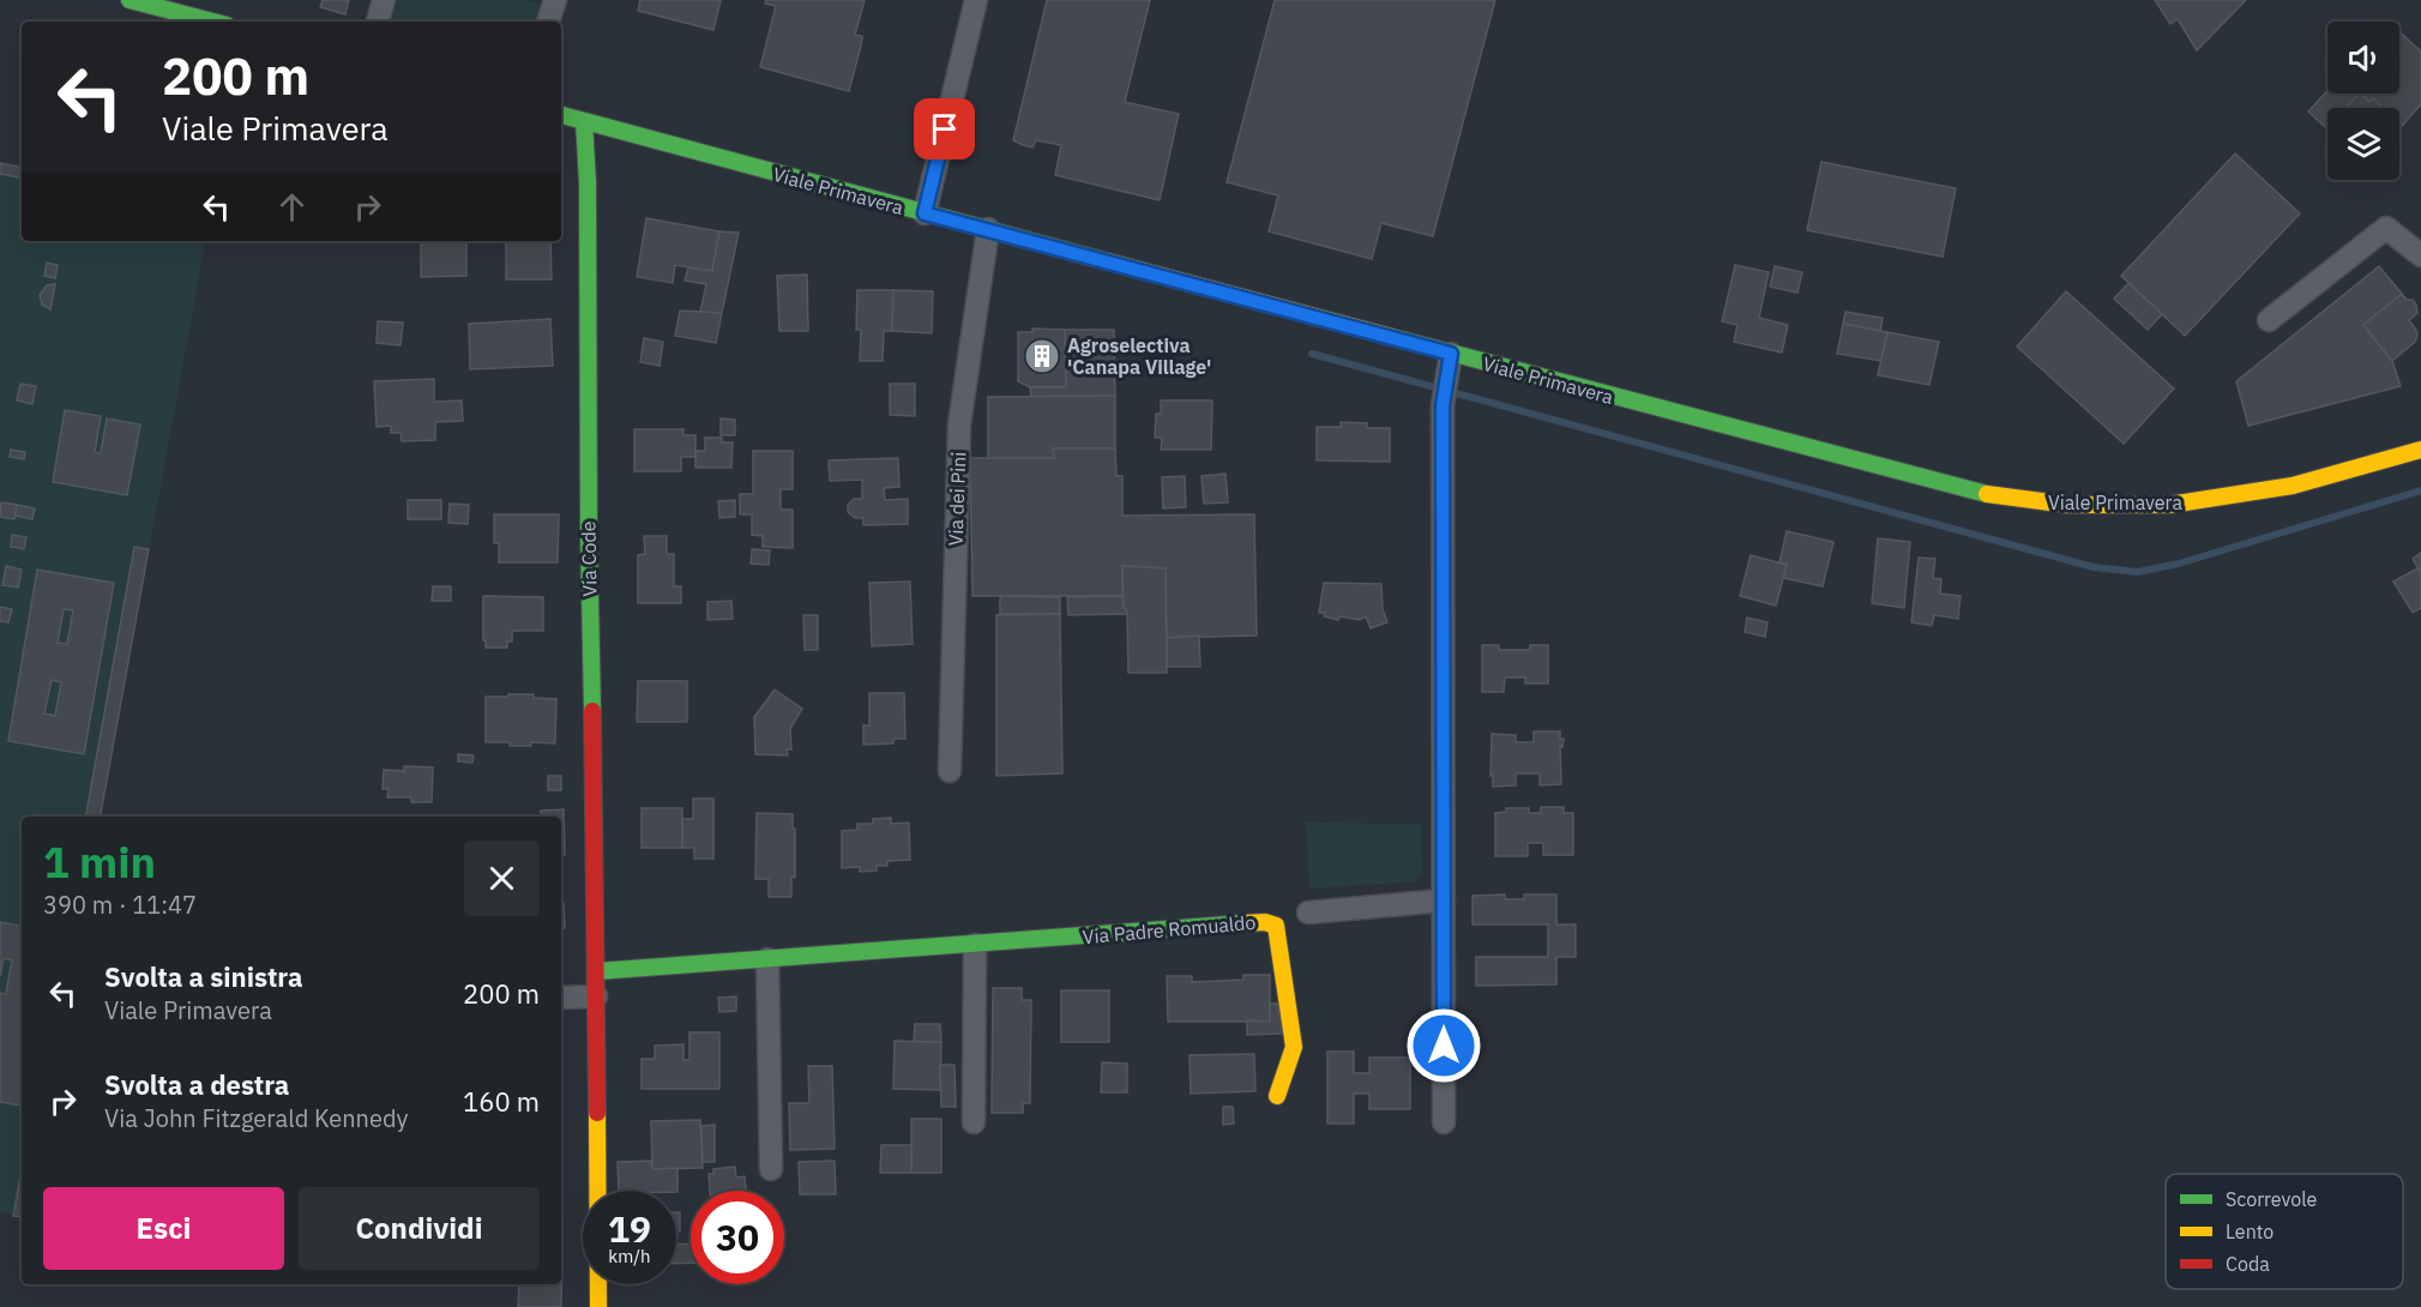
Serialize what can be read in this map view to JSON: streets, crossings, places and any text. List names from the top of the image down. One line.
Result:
{"streets":{"street":["Viale Primavera","Via dei Pini","Via Code","Via Padre Romualdo"]},"crossings":[["Viale Primavera","Via dei Pini"],["Viale Primavera","Via Code"],["Via Code","Via Padre Romualdo"]],"places":{"building":["Agroselectiva 'Canapa Village'"]},"legend":["Scorrevole","Lento","Coda"],"page":{"turn":["200 m","Viale Primavera"],"heading":["1 min","390 m · 11:47"],"list":[{"name":"Svolta a sinistra","note":"Viale Primavera","value":"200 m"},{"name":"Svolta a destra","note":"Via John Fitzgerald Kennedy","value":"160 m"}],"buttons":["Esci","Condividi"],"speed":"19 km/h","limit":"30"}}
